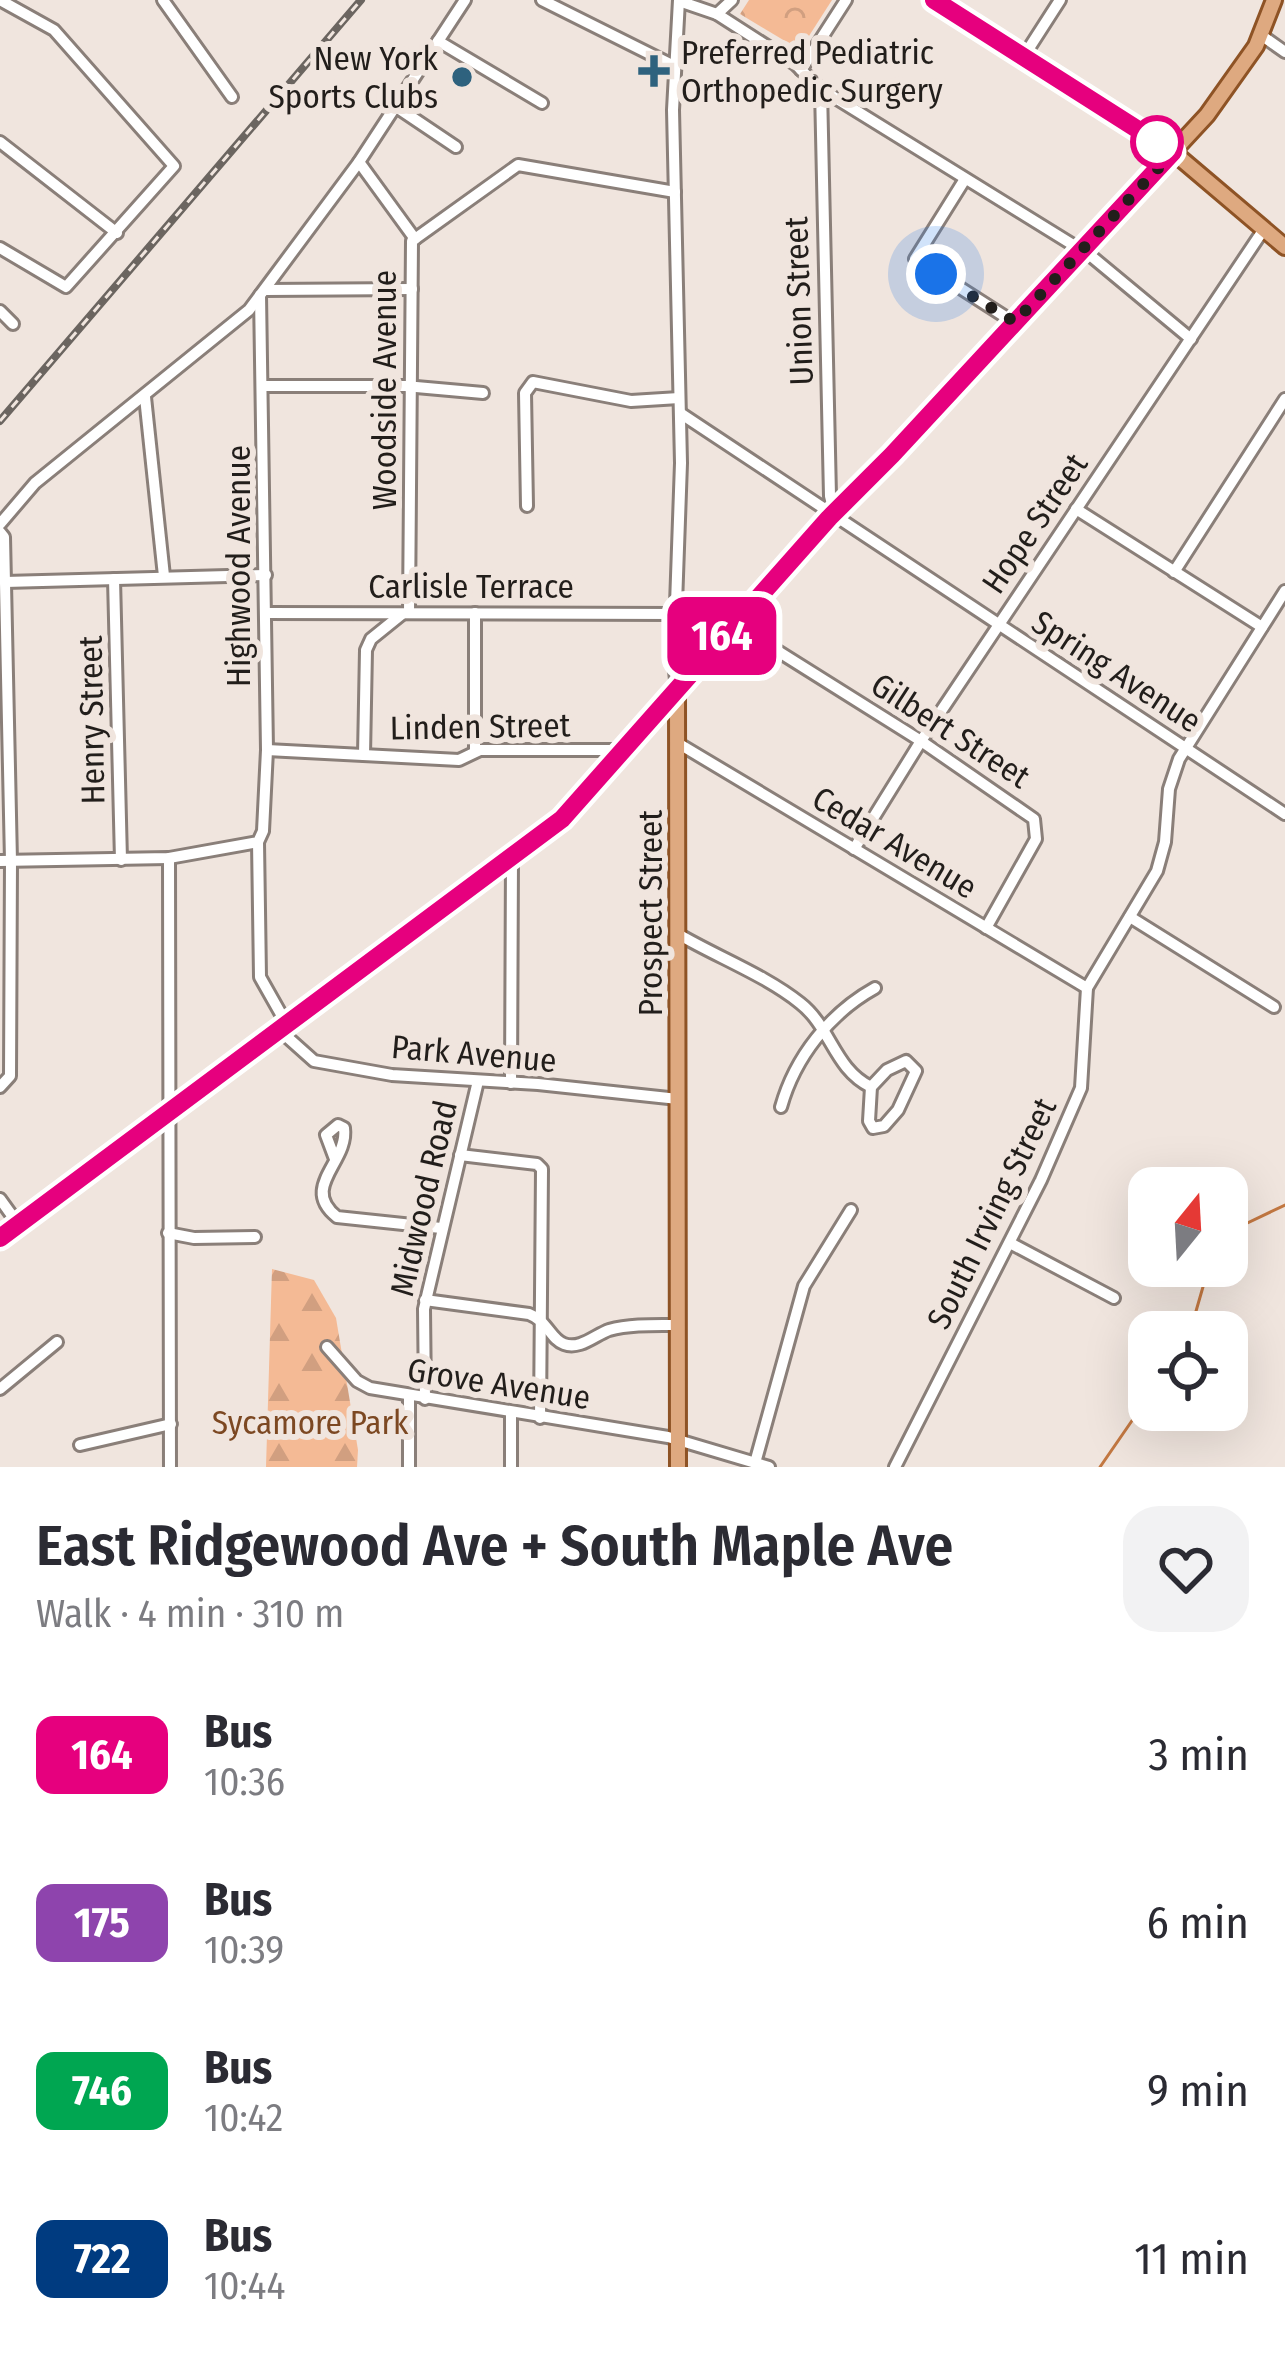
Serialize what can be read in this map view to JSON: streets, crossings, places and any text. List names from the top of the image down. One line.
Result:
{"streets":{"main road":["Prospect Street"],"street":["Union Street","Woodside Avenue","Hope Street","Highwood Avenue","Carlisle Terrace","Spring Avenue","Henry Street","Linden Street","Gilbert Street","Cedar Avenue","Park Avenue","Midwood Road","South Irving Street","Grove Avenue"]},"crossings":[["Union Street","Spring Avenue"],["Woodside Avenue","Carlisle Terrace"],["Woodside Avenue","Prospect Street"],["Hope Street","Spring Avenue"],["Hope Street","Gilbert Street"],["Hope Street","Cedar Avenue"],["Highwood Avenue","Carlisle Terrace"],["Highwood Avenue","Linden Street"],["Highwood Avenue","Park Avenue"],["Carlisle Terrace","Prospect Street"],["Spring Avenue","Prospect Street"],["Spring Avenue","South Irving Street"],["Gilbert Street","Cedar Avenue"],["Cedar Avenue","Prospect Street"],["Cedar Avenue","South Irving Street"],["Prospect Street","Park Avenue"],["Prospect Street","Grove Avenue"],["Park Avenue","Midwood Road"],["Midwood Road","Grove Avenue"]],"parks":["Sycamore Park"],"places":{"health":["Preferred Pediatric Orthopedic Surgery"],"other":["New York Sports Clubs"]},"lines":["bus line 164"],"north":"top","page":{"on_map":"164","heading":["East Ridgewood Ave + South Maple Ave","Walk · 4 min · 310 m"],"list":[{"mark":"164","name":"Bus","note":"10:36","value":"3 min"},{"mark":"175","name":"Bus","note":"10:39","value":"6 min"},{"mark":"746","name":"Bus","note":"10:42","value":"9 min"},{"mark":"722","name":"Bus","note":"10:44","value":"11 min"}]}}
